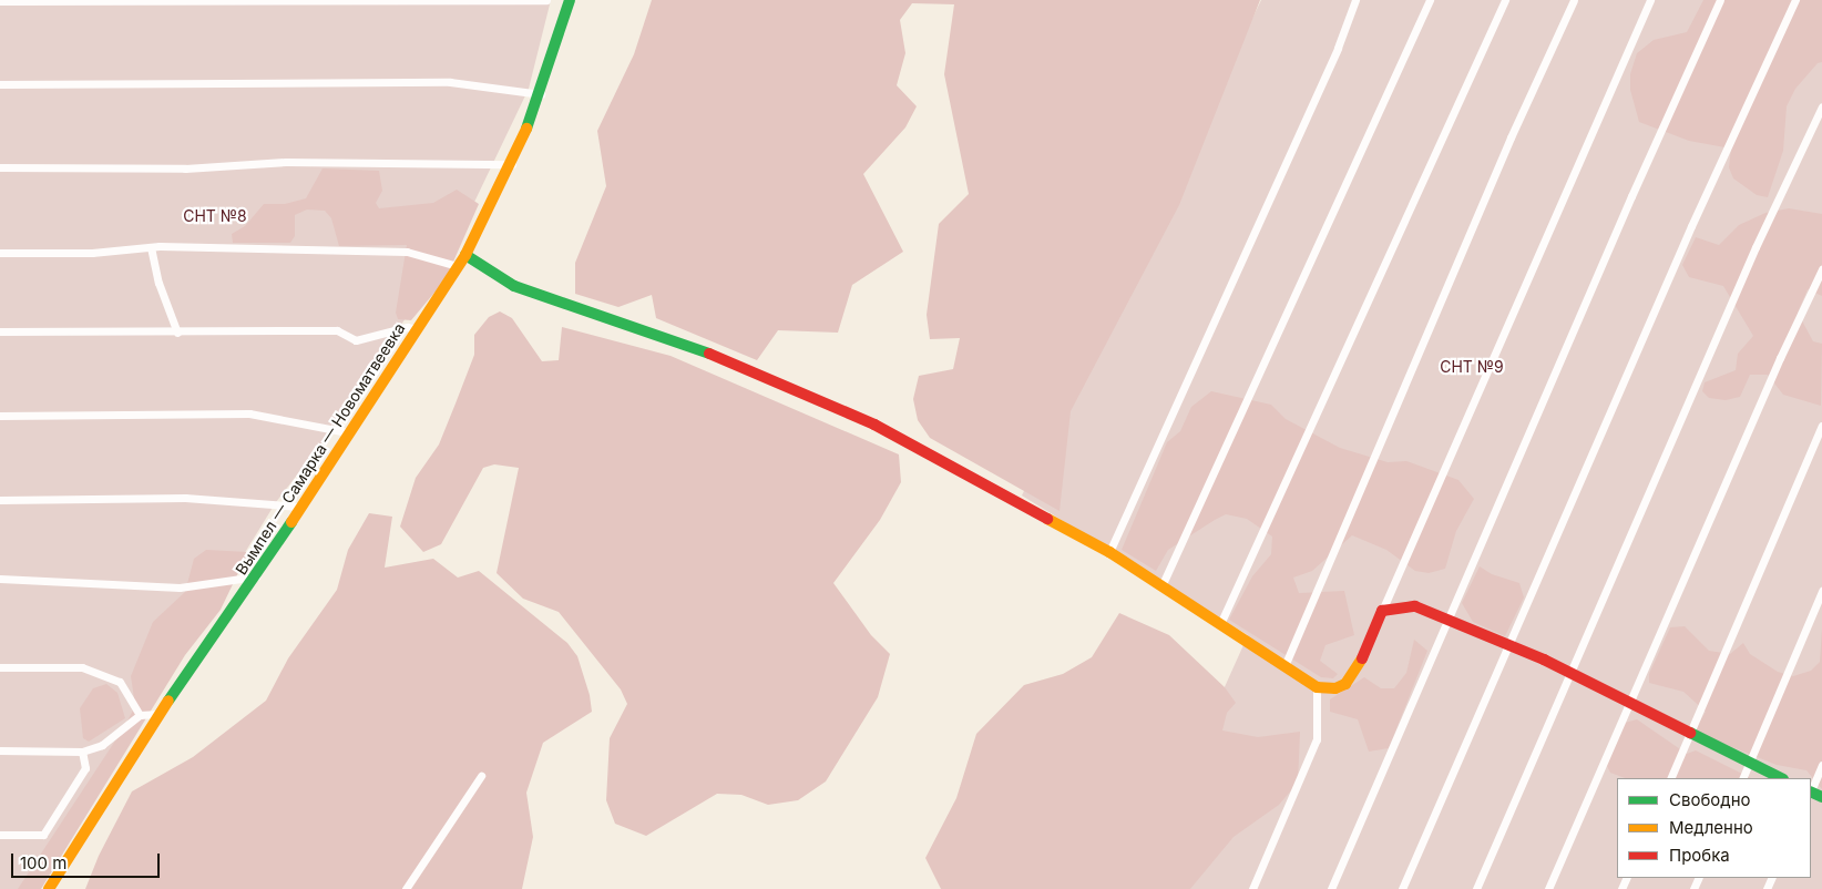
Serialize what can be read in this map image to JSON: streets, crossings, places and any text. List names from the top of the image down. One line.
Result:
{"streets":{"street":["Вымпел — Самарка — Новоматвеевка"]},"parks":["СНТ №8","СНТ №9"],"legend":["Свободно","Медленно","Пробка"],"scale_bar":"100 m"}
